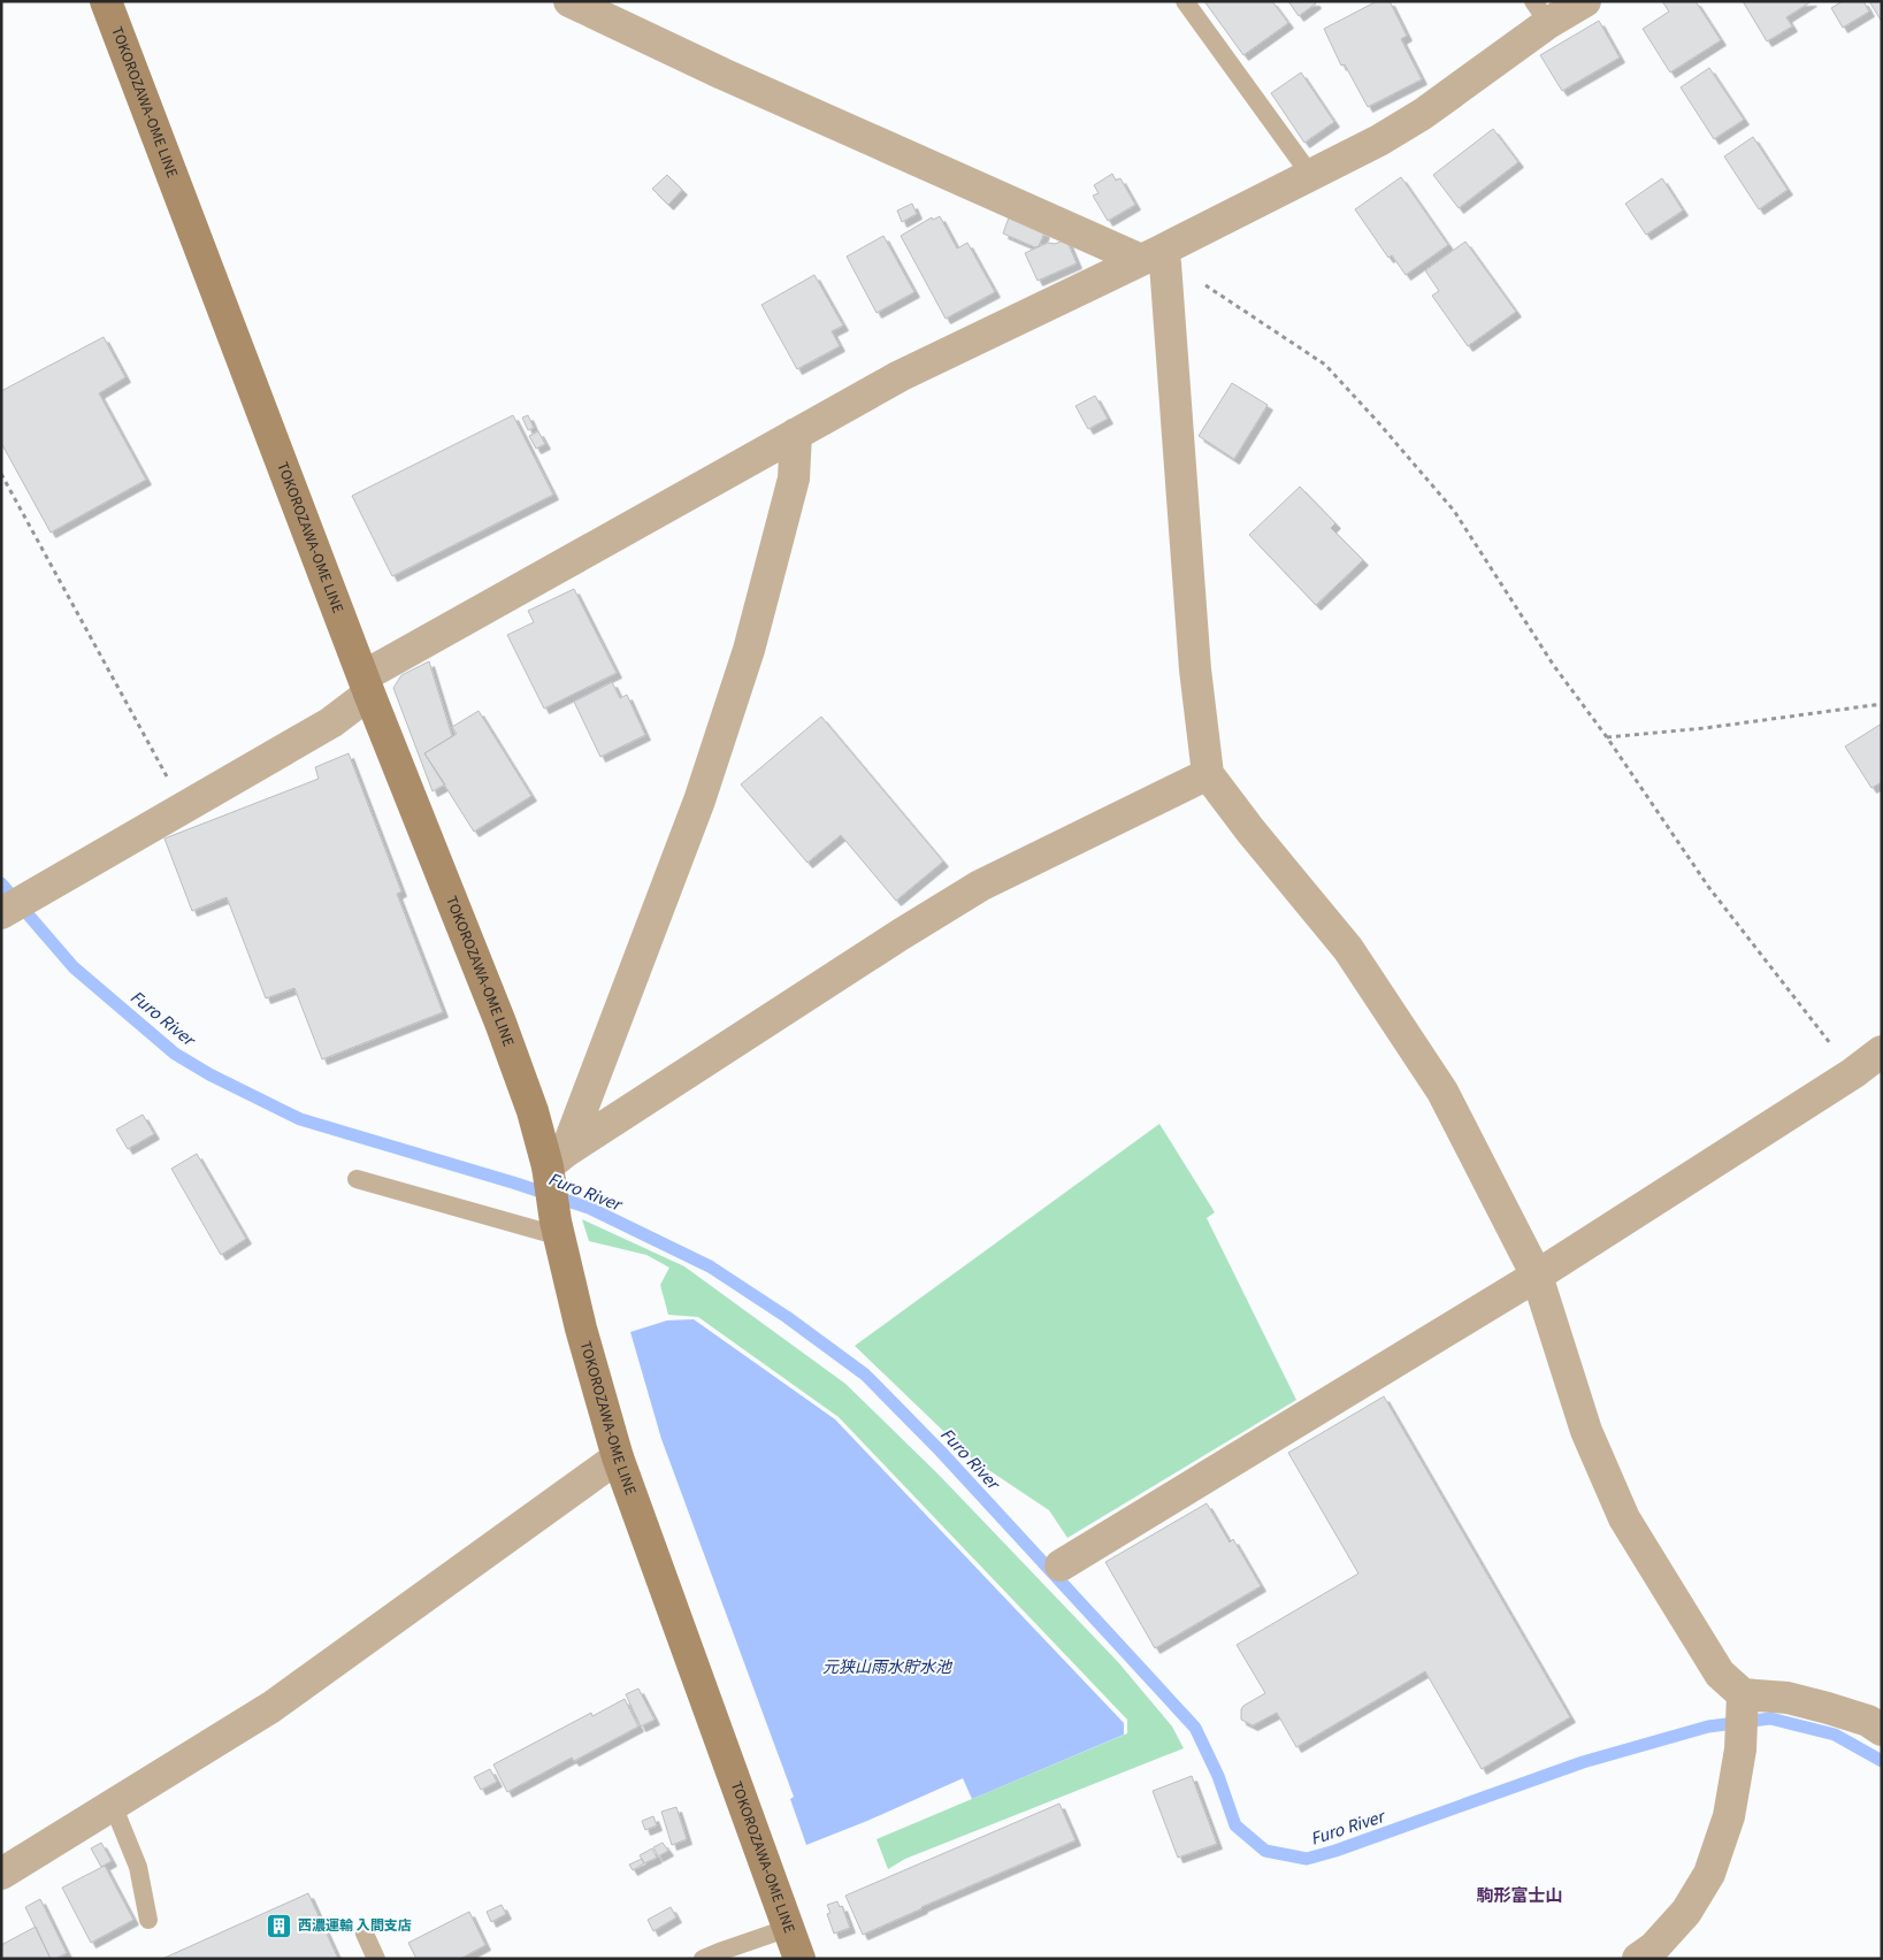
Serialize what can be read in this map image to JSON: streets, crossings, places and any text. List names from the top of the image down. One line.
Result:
{"streets":{"main road":["TOKOROZAWA-OME LINE"]},"districts":["駒形富士山"],"water":["Furo River","元狭山雨水貯水池"],"places":{"building":["西濃運輸 入間支店"]}}
